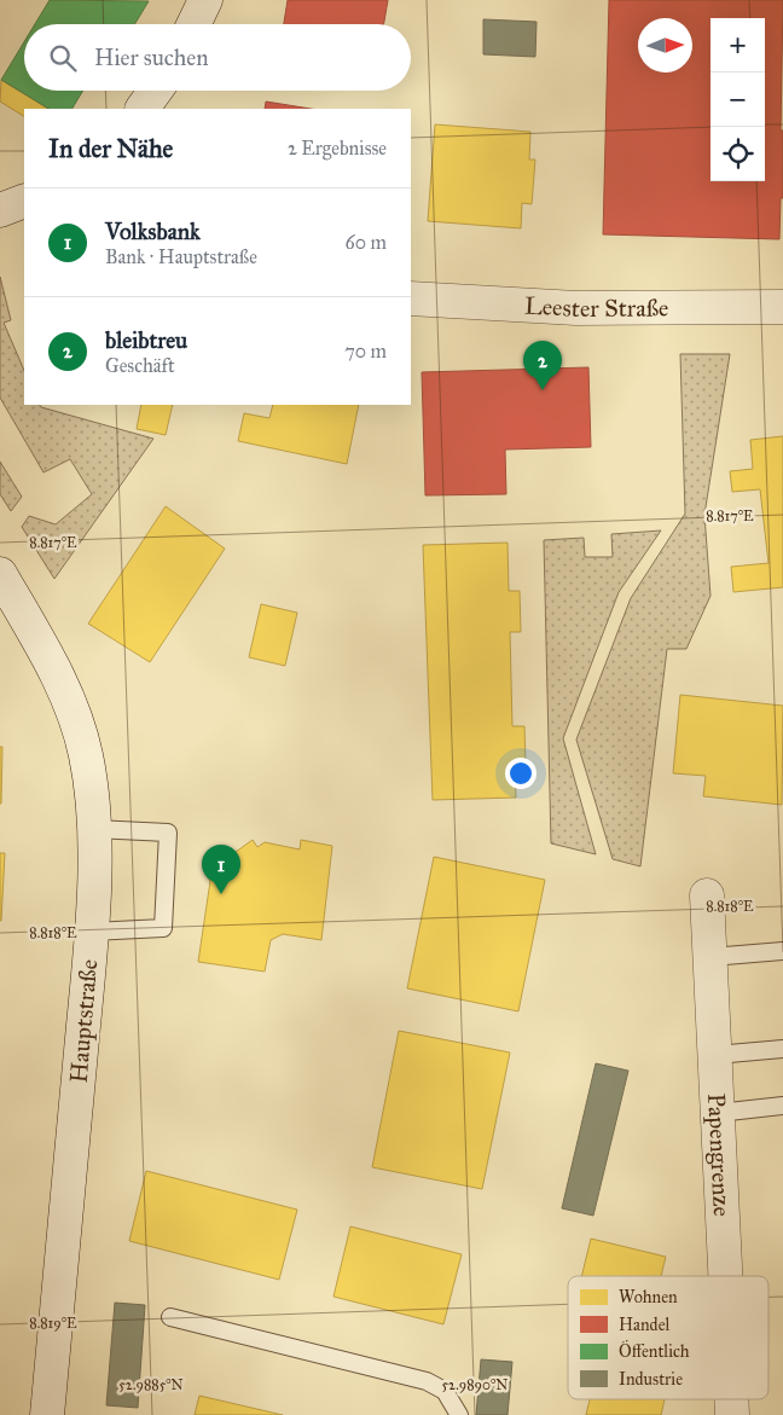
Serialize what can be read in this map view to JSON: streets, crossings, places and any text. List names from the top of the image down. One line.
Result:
{"streets":{"main road":["Leester Straße","Hauptstraße","Papengrenze"]},"legend":["Wohnen","Handel","Öffentlich","Industrie"],"north":"right","page":{"map_buttons":["+","−"],"search":"Hier suchen","heading":["In der Nähe","2 Ergebnisse"],"list":[{"mark":"1","name":"Volksbank","note":"Bank · Hauptstraße","value":"60 m"},{"mark":"2","name":"bleibtreu","note":"Geschäft","value":"70 m"}],"pins":["2","1"]},"coordinates":["8.817°E","8.818°E","8.819°E","52.9885°N","52.9890°N"]}
